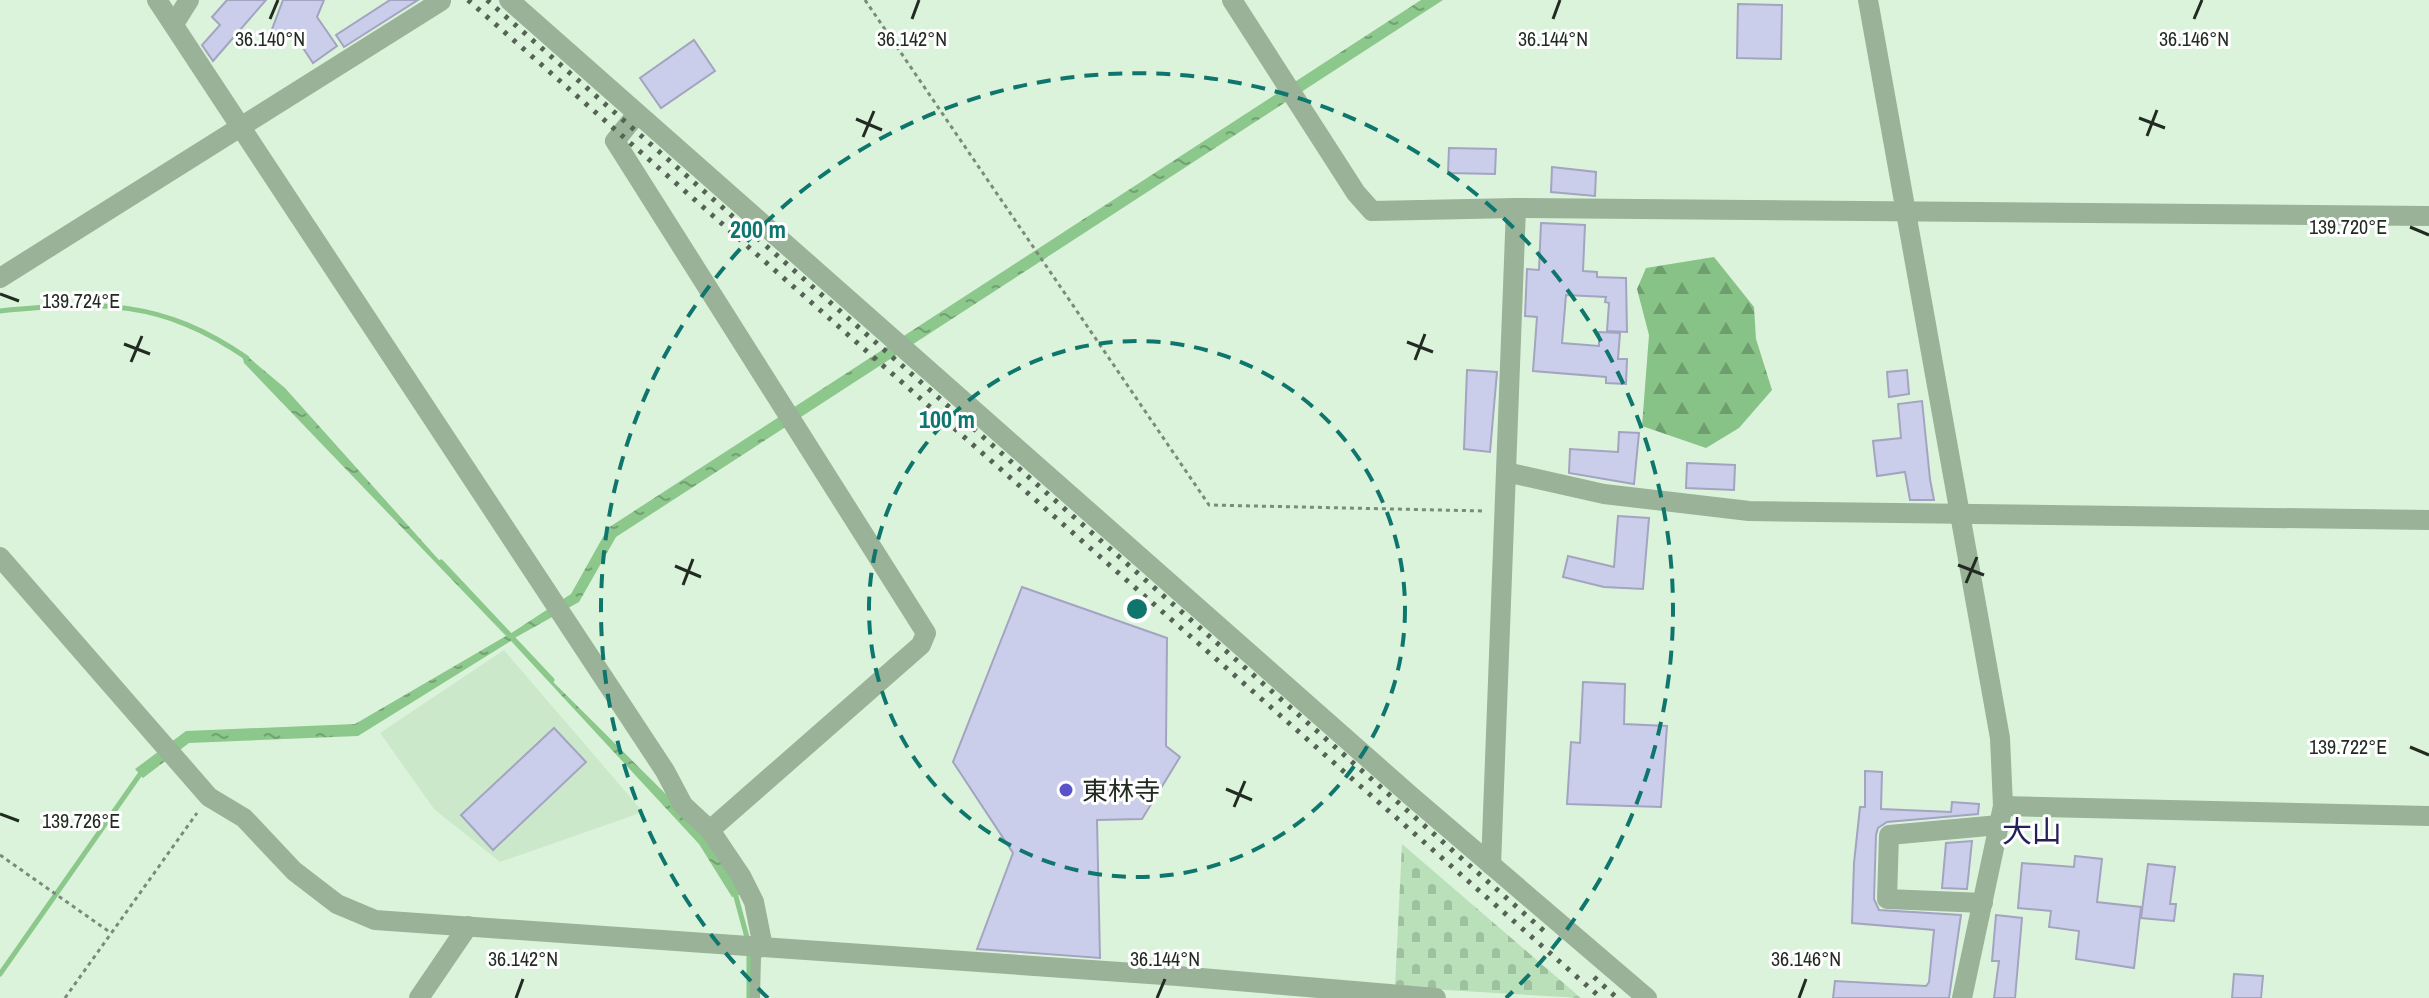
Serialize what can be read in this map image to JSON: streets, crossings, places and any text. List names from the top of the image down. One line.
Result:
{"districts":["大山"],"places":["東林寺"],"coordinates":["36.140°N","36.142°N","36.144°N","36.146°N","139.720°E","139.724°E","139.722°E","139.726°E"],"rings":["200 m","100 m"]}
